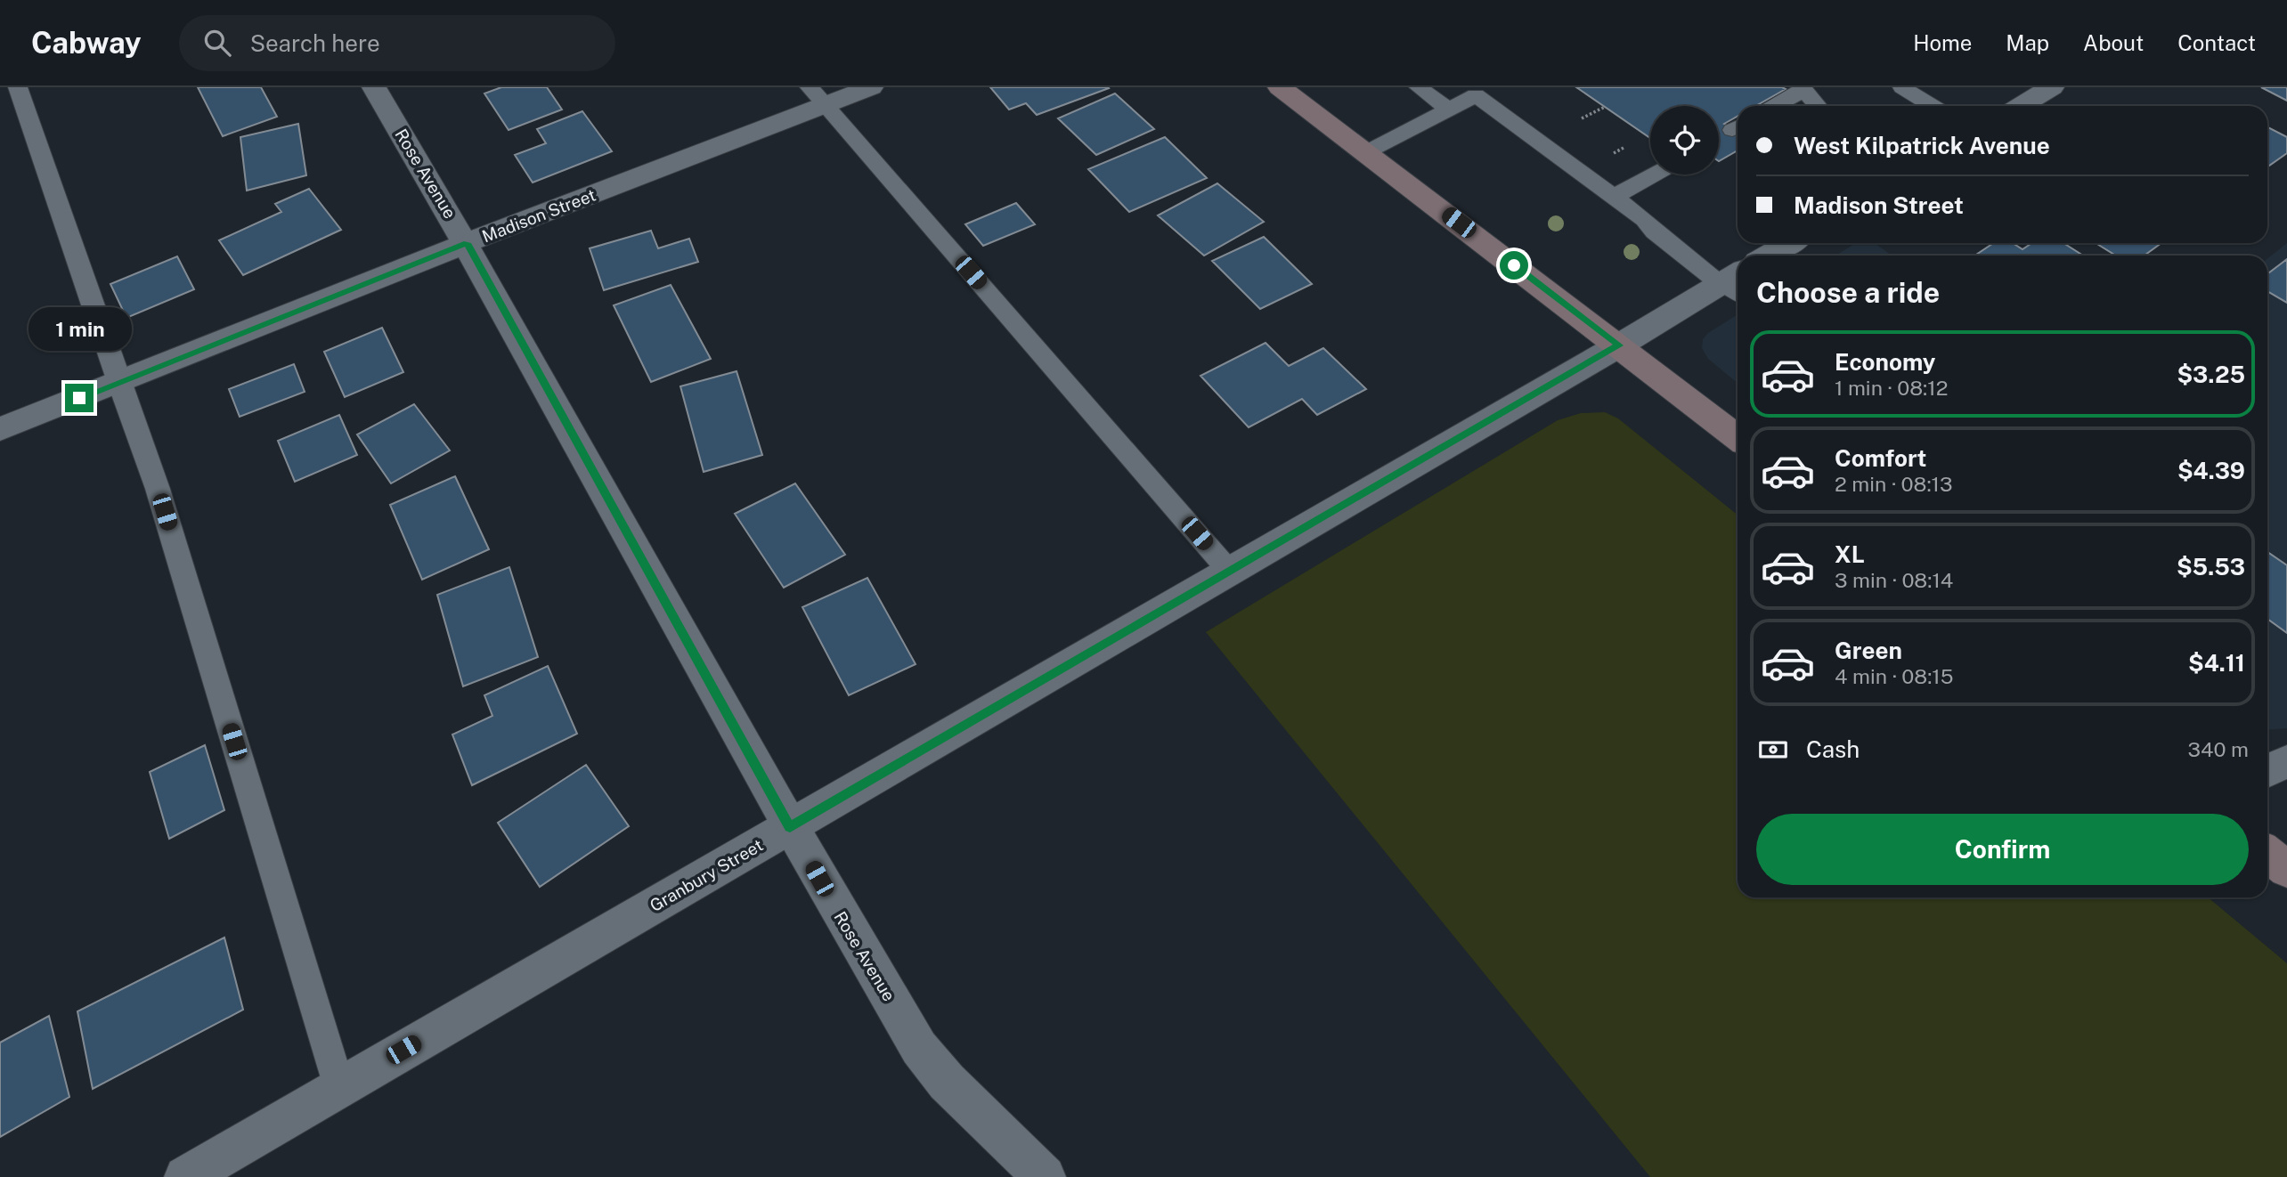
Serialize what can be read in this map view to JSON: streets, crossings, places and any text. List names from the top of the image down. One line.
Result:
{"streets":{"street":["Rose Avenue","Madison Street","Granbury Street"]},"crossings":[["Rose Avenue","Madison Street"],["Rose Avenue","Granbury Street"]],"page":{"header":"Cabway","search":"Search here","nav":["Home","Map","About","Contact"],"banner":["West Kilpatrick Avenue","Madison Street"],"heading":"Choose a ride","bubble":"1 min","list":[{"name":"Economy","note":"1 min · 08:12","value":"$3.25"},{"name":"Comfort","note":"2 min · 08:13","value":"$4.39"},{"name":"XL","note":"3 min · 08:14","value":"$5.53"},{"name":"Green","note":"4 min · 08:15","value":"$4.11"}],"pay":["Cash","340 m"],"buttons":"Confirm"}}
